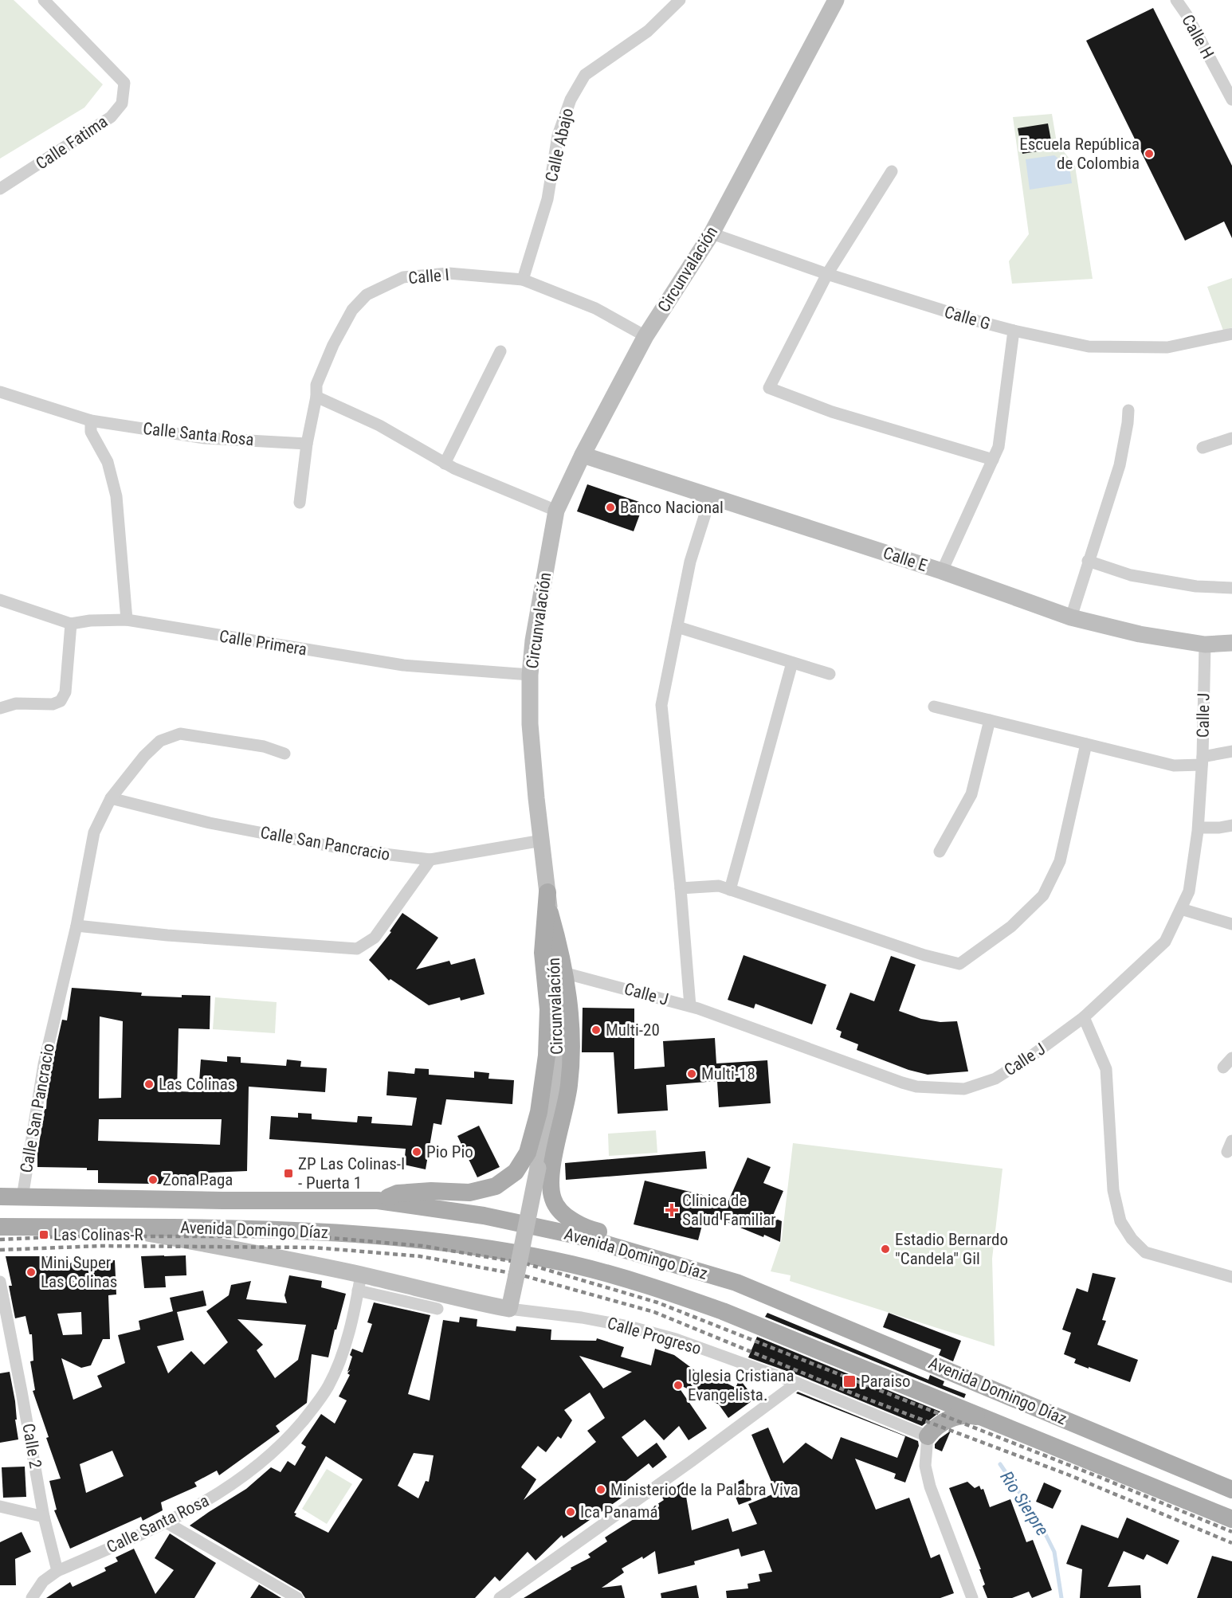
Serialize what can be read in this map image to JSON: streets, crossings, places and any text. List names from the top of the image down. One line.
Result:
{"streets":{"main road":["Circunvalación","Calle E","Avenida Domingo Díaz"],"street":["Calle H","Calle Fatima","Calle Abajo","Calle I","Calle G","Calle Santa Rosa","Calle Primera","Calle J","Calle San Pancracio","Calle Progreso","Calle 2"]},"crossings":[["Calle Abajo","Calle I"],["Circunvalación","Calle I"],["Circunvalación","Calle G"],["Circunvalación","Calle E"],["Circunvalación","Calle Primera"],["Circunvalación","Calle San Pancracio"],["Circunvalación","Calle Progreso"],["Calle I","Calle Santa Rosa"],["Calle Santa Rosa","Calle 2"],["Calle E","Calle J"],["Calle San Pancracio","Avenida Domingo Díaz"]],"water":["Rio Sierpre"],"places":{"other":["Escuela República de Colombia","Banco Nacional","Multi-20","Multi-18","Las Colinas","Pio Pio","Zona Paga","Estadio Bernardo \"Candela\" Gil","Mini Super Las Colinas","Iglesia Cristiana Evangelista.","Ministerio de la Palabra Viva","Ica Panamá"],"transit":["ZP Las Colinas-I - Puerta 1","Las Colinas-R","Paraiso"],"health":["Clinica de Salud Familiar"]}}
